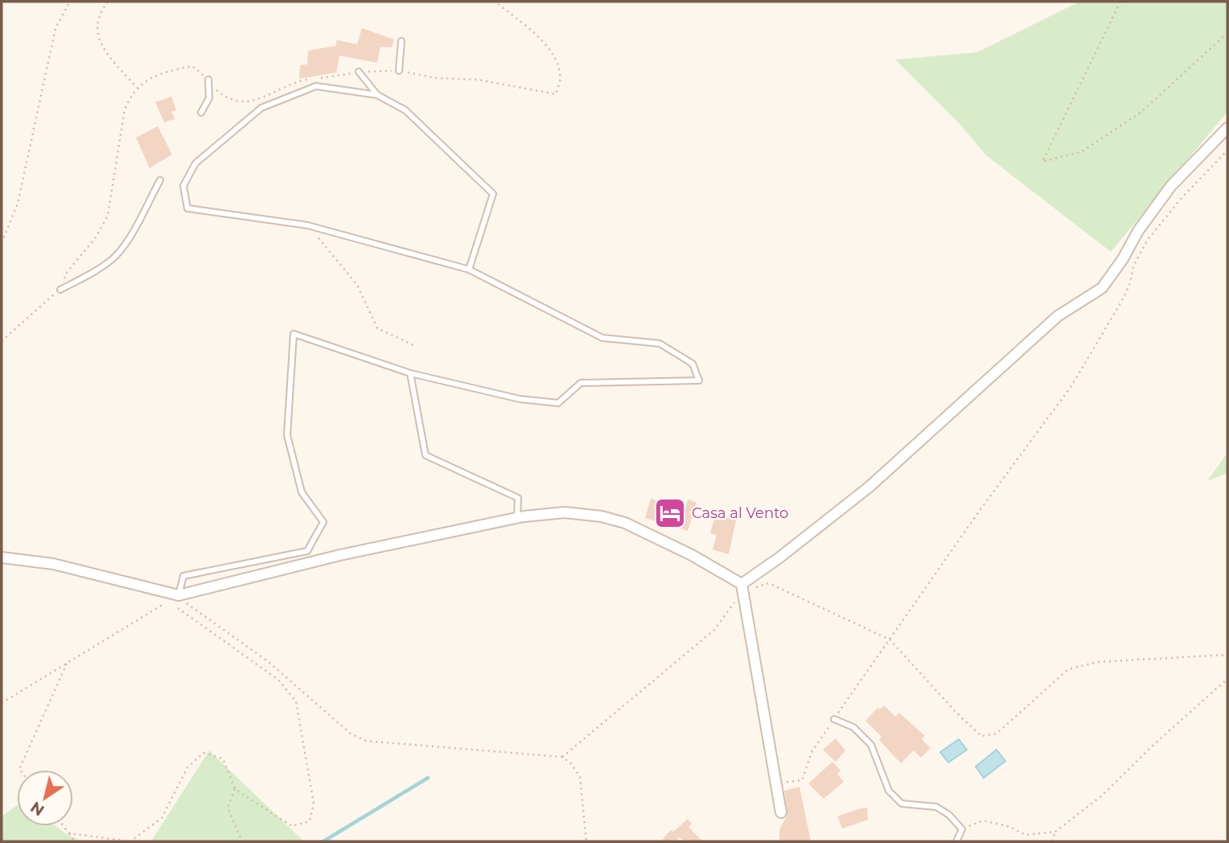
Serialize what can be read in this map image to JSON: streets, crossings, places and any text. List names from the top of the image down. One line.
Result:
{"places":{"hotel":["Casa al Vento"]},"north":"bottom left"}
